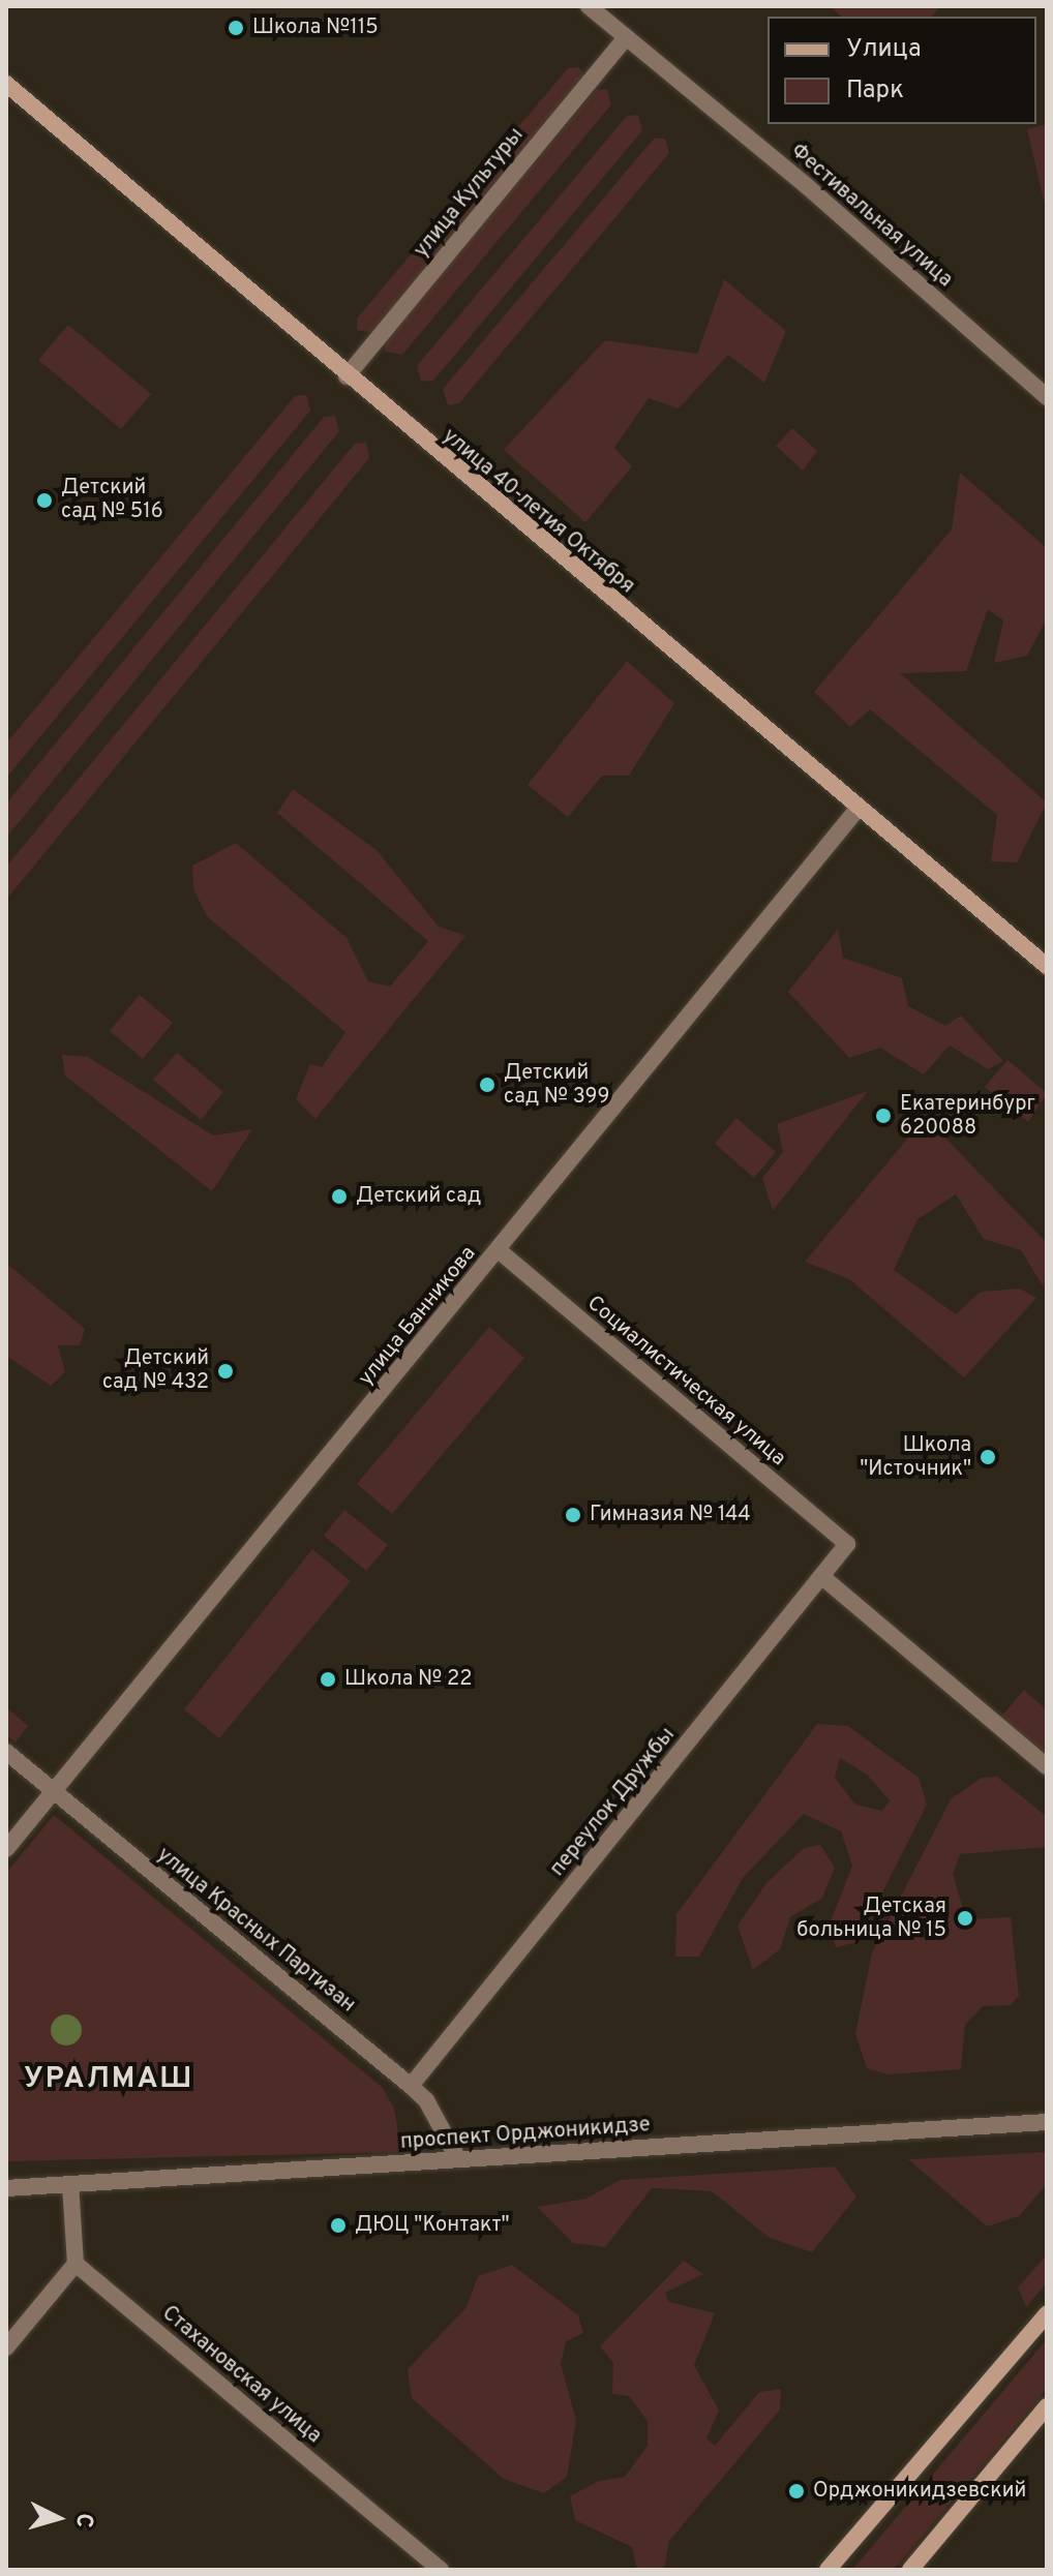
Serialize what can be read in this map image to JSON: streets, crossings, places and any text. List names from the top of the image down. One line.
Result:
{"streets":{"main road":["улица 40-летия Октября"],"street":["улица Культуры","Фестивальная улица","улица Банникова","Социалистическая улица","переулок Дружбы","улица Красных Партизан","проспект Орджоникидзе","Стахановская улица"]},"crossings":[["улица Культуры","Фестивальная улица"],["улица Культуры","улица 40-летия Октября"],["улица 40-летия Октября","улица Банникова"],["улица Банникова","Социалистическая улица"],["улица Банникова","улица Красных Партизан"],["Социалистическая улица","переулок Дружбы"],["переулок Дружбы","улица Красных Партизан"],["улица Красных Партизан","проспект Орджоникидзе"]],"districts":["УРАЛМАШ"],"places":["Школа №115","Детский сад № 516","Детский сад № 399","Екатеринбург 620088","Детский сад","Детский сад № 432","Школа \"Источник\"","Гимназия № 144","Школа № 22","Детская больница № 15","ДЮЦ \"Контакт\"","Орджоникидзевский"],"legend":["Улица","Парк"],"north":"right"}
